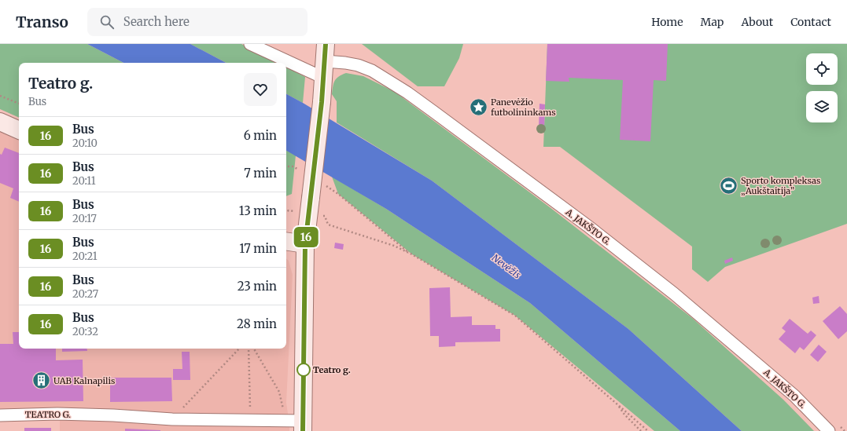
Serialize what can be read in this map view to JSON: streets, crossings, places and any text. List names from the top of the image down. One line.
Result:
{"streets":{"street":["A. JAKŠTO G.","TEATRO G."]},"water":["Nevėžis"],"places":{"place":["Panevėžio futbolininkams"],"sports":["Sporto kompleksas „Aukštaitija”"],"other":["Teatro g."],"building":["UAB Kalnapilis"]},"lines":["bus line 16"],"page":{"header":"Transo","search":"Search here","nav":["Home","Map","About","Contact"],"on_map":"16","heading":["Teatro g.","Bus"],"list":[{"mark":"16","name":"Bus","note":"20:10","value":"6 min"},{"mark":"16","name":"Bus","note":"20:11","value":"7 min"},{"mark":"16","name":"Bus","note":"20:17","value":"13 min"},{"mark":"16","name":"Bus","note":"20:21","value":"17 min"},{"mark":"16","name":"Bus","note":"20:27","value":"23 min"},{"mark":"16","name":"Bus","note":"20:32","value":"28 min"}]}}
